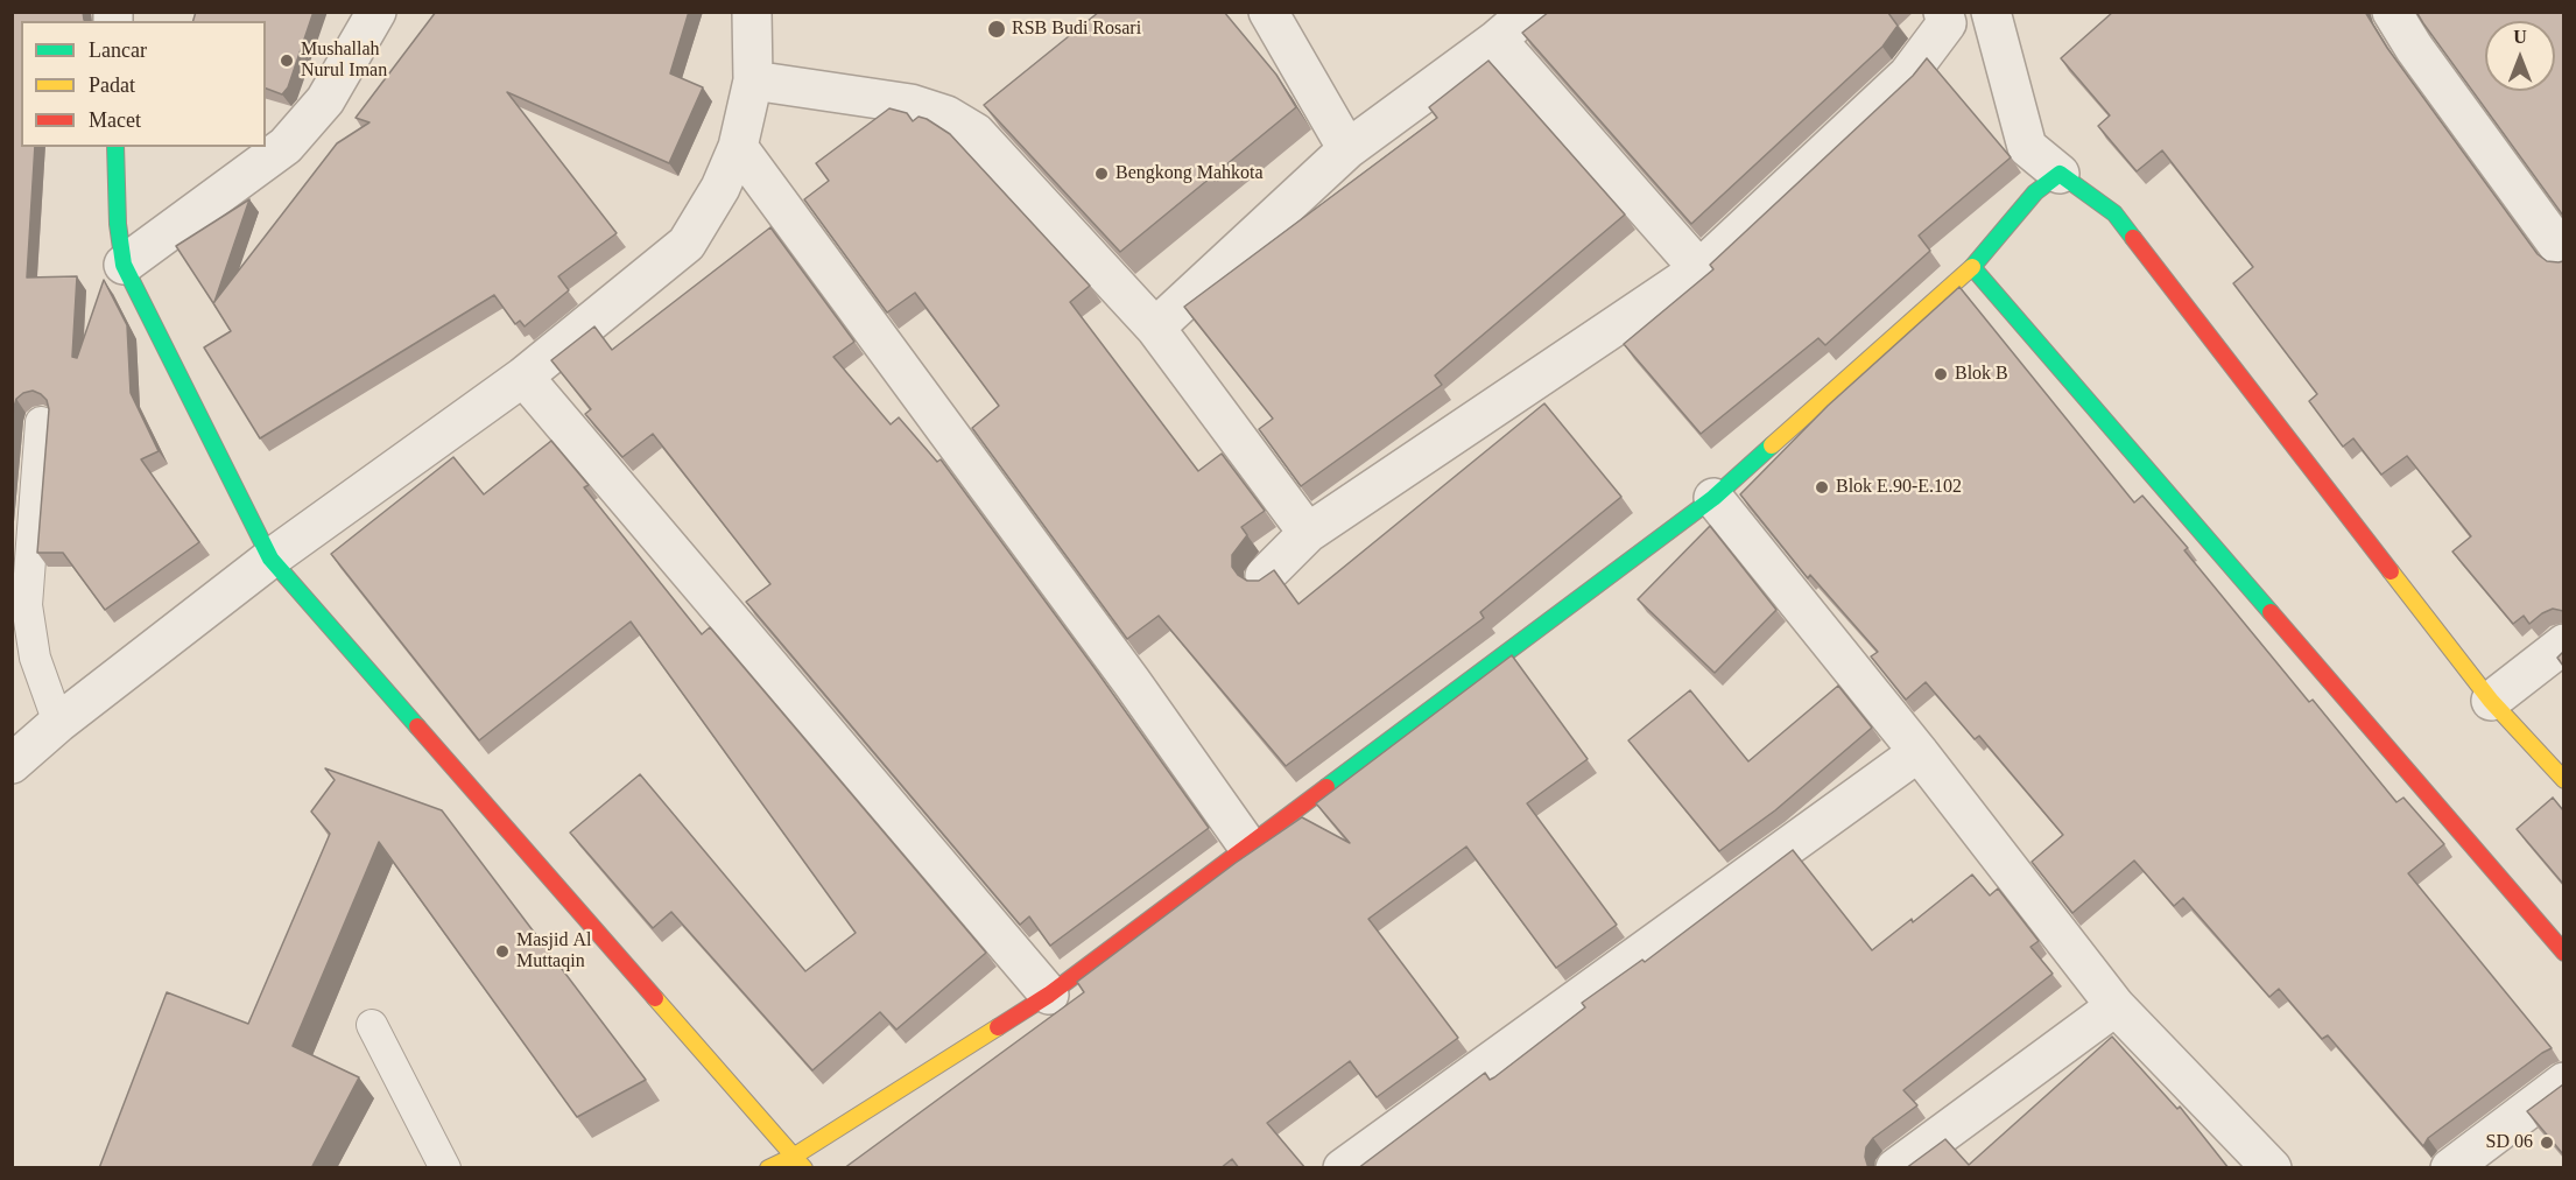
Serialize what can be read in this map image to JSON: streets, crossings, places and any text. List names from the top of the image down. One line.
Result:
{"places":["RSB Budi Rosari","Mushallah Nurul Iman","Bengkong Mahkota","Blok B","Blok E.90-E.102","Masjid Al Muttaqin","SD 06"],"legend":["Lancar","Padat","Macet"],"north":"top"}
